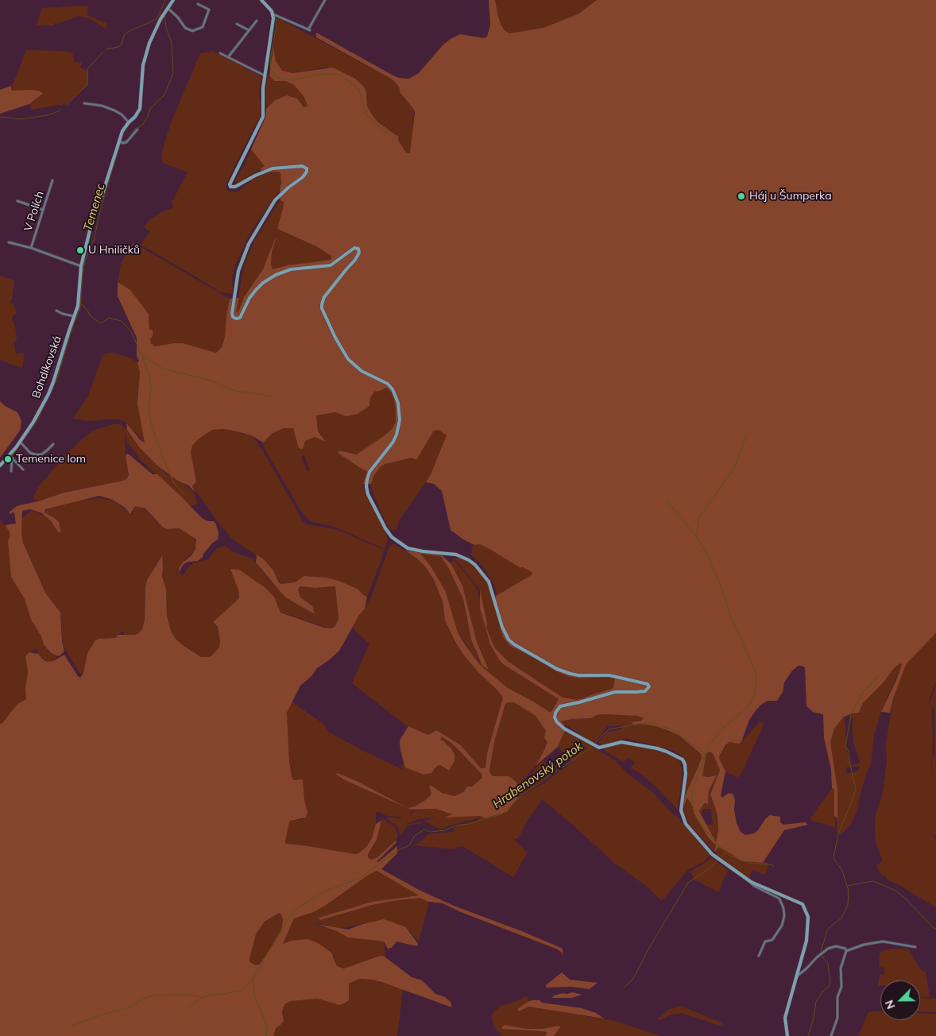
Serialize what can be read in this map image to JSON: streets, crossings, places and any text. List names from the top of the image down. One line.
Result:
{"streets":{"street":["V Polích","Bohdíkovská"]},"water":["Temenec","Hrabenovský potok"],"places":["Háj u Šumperka","U Hniličků","Temenice lom"],"north":"bottom left"}
